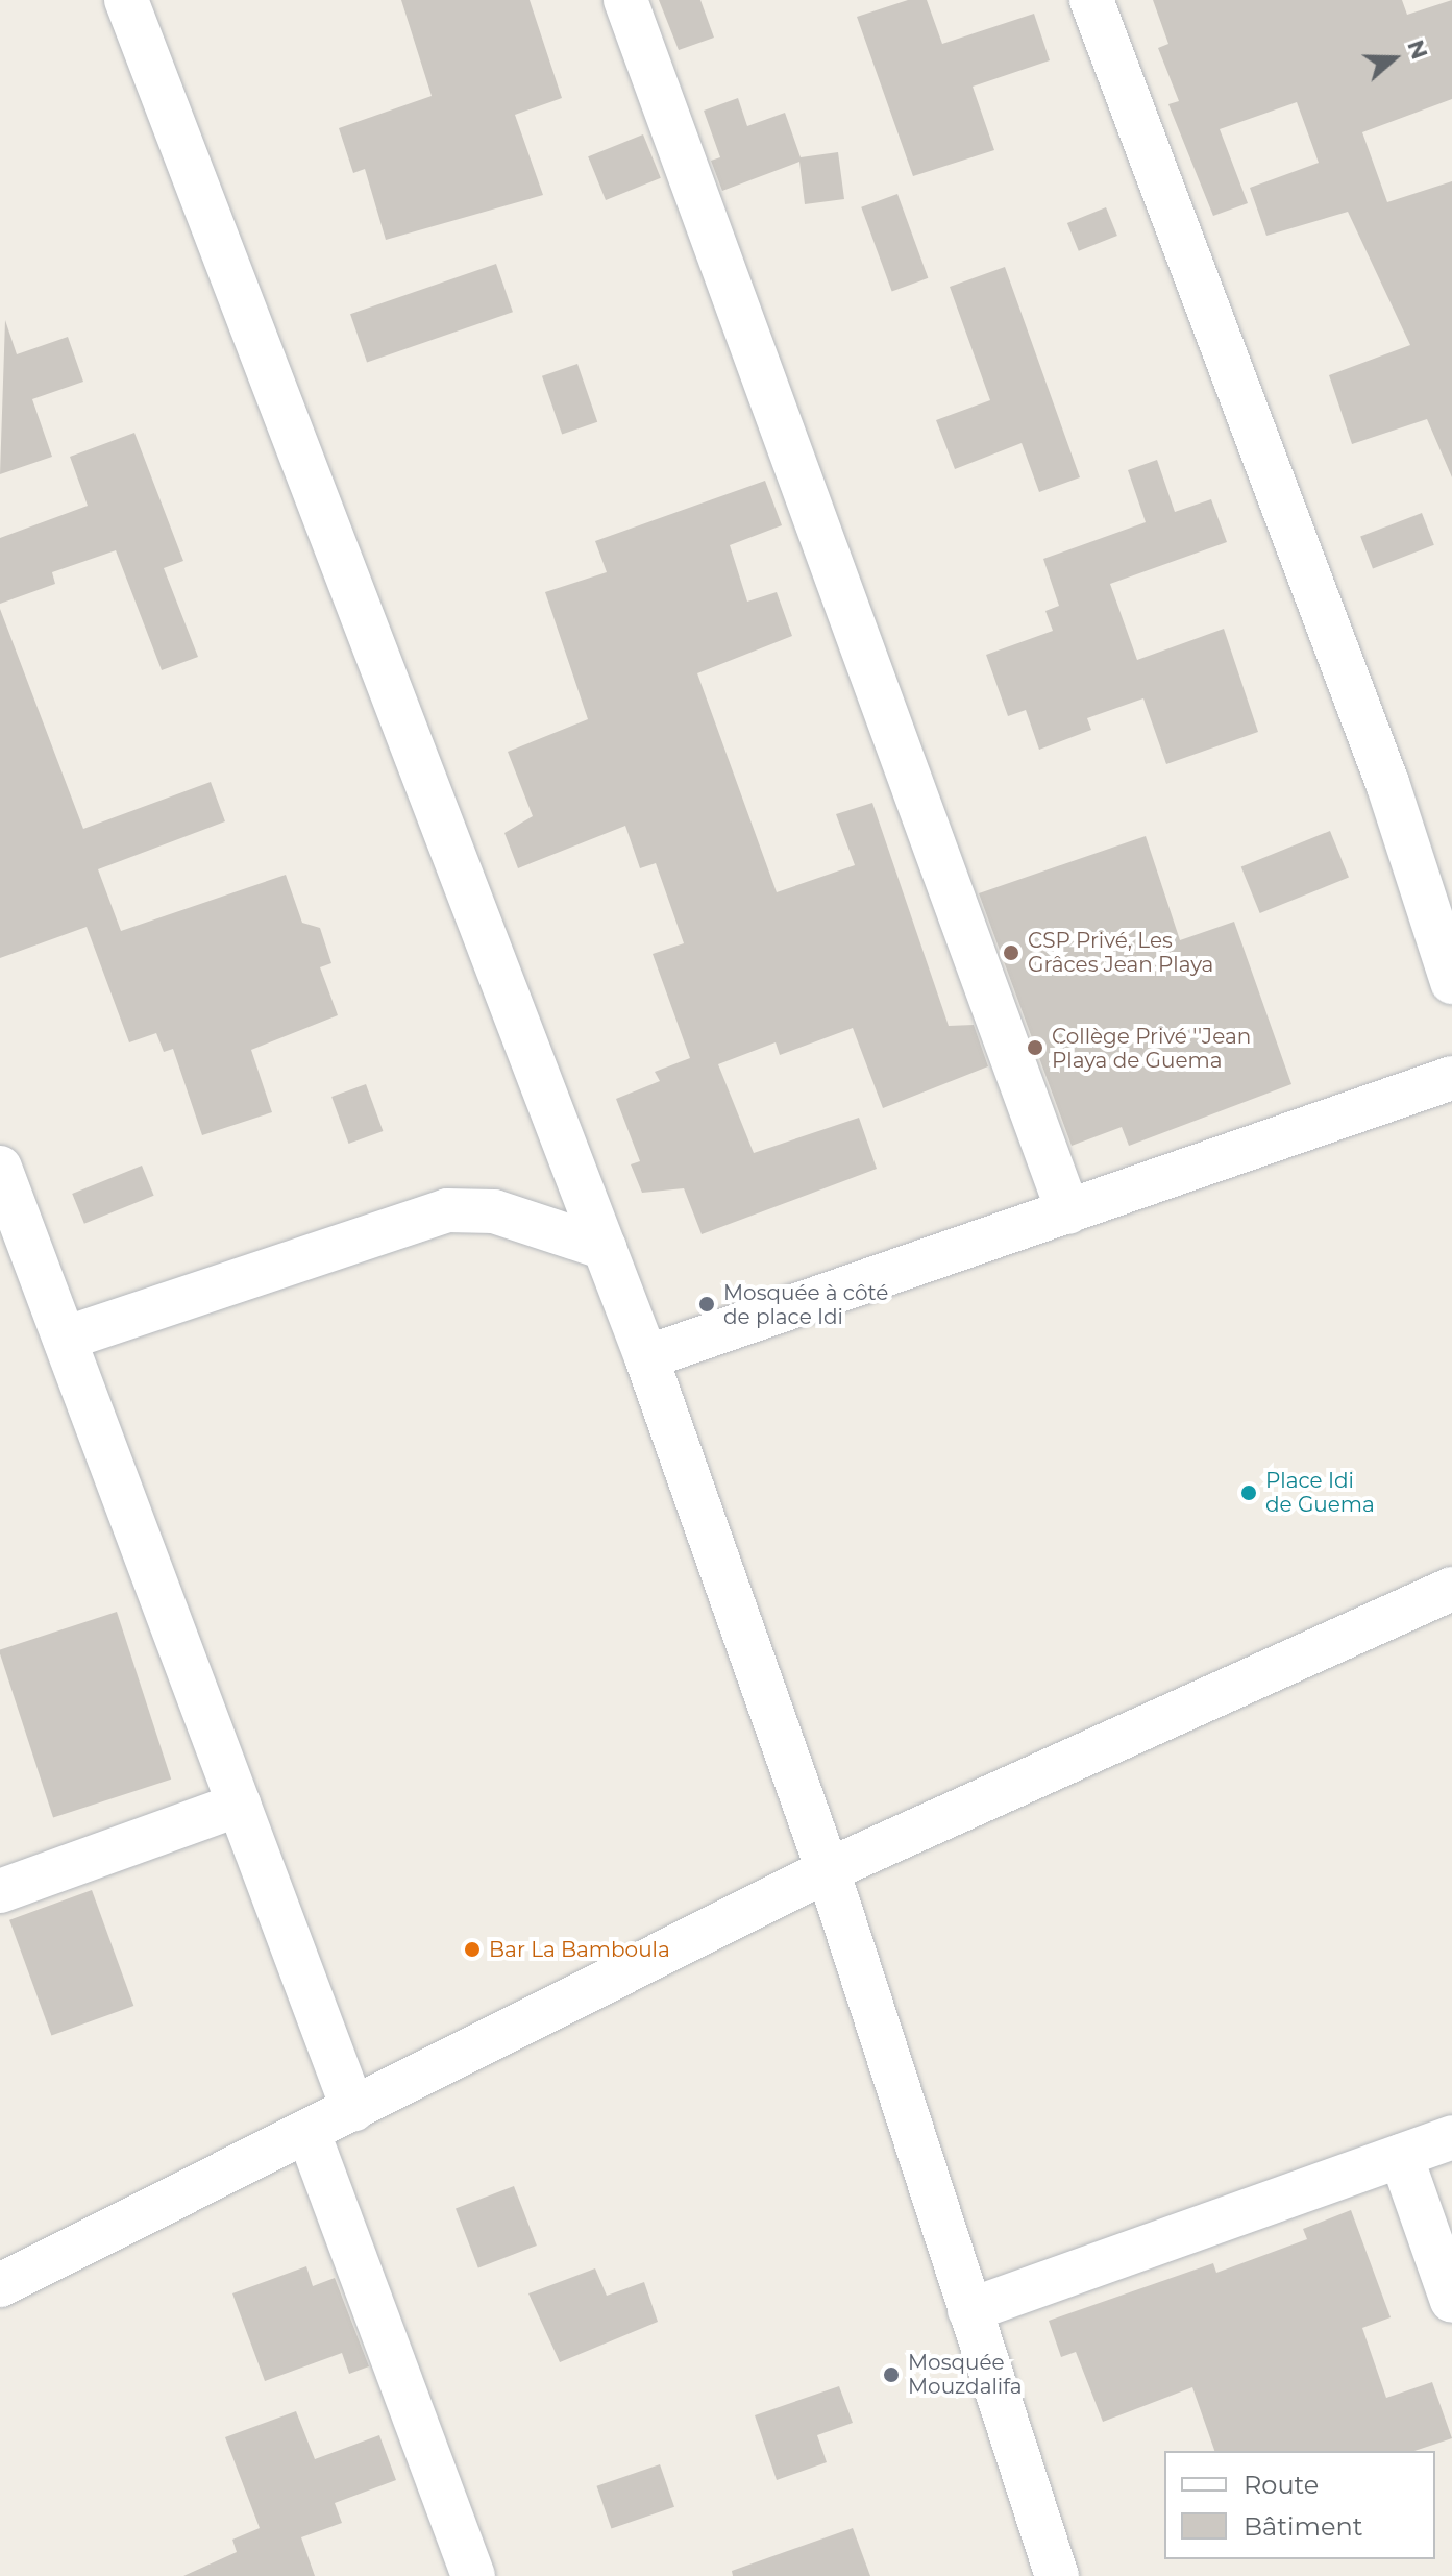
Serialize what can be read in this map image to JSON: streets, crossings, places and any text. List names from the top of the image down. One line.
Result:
{"places":["CSP Privé, Les Grâces Jean Playa","Collège Privé ''Jean Playa de Guema","Mosquée à côté de place Idi","Place Idi de Guema","Bar La Bamboula","Mosquée Mouzdalifa"],"legend":["Route","Bâtiment"],"north":"right"}
